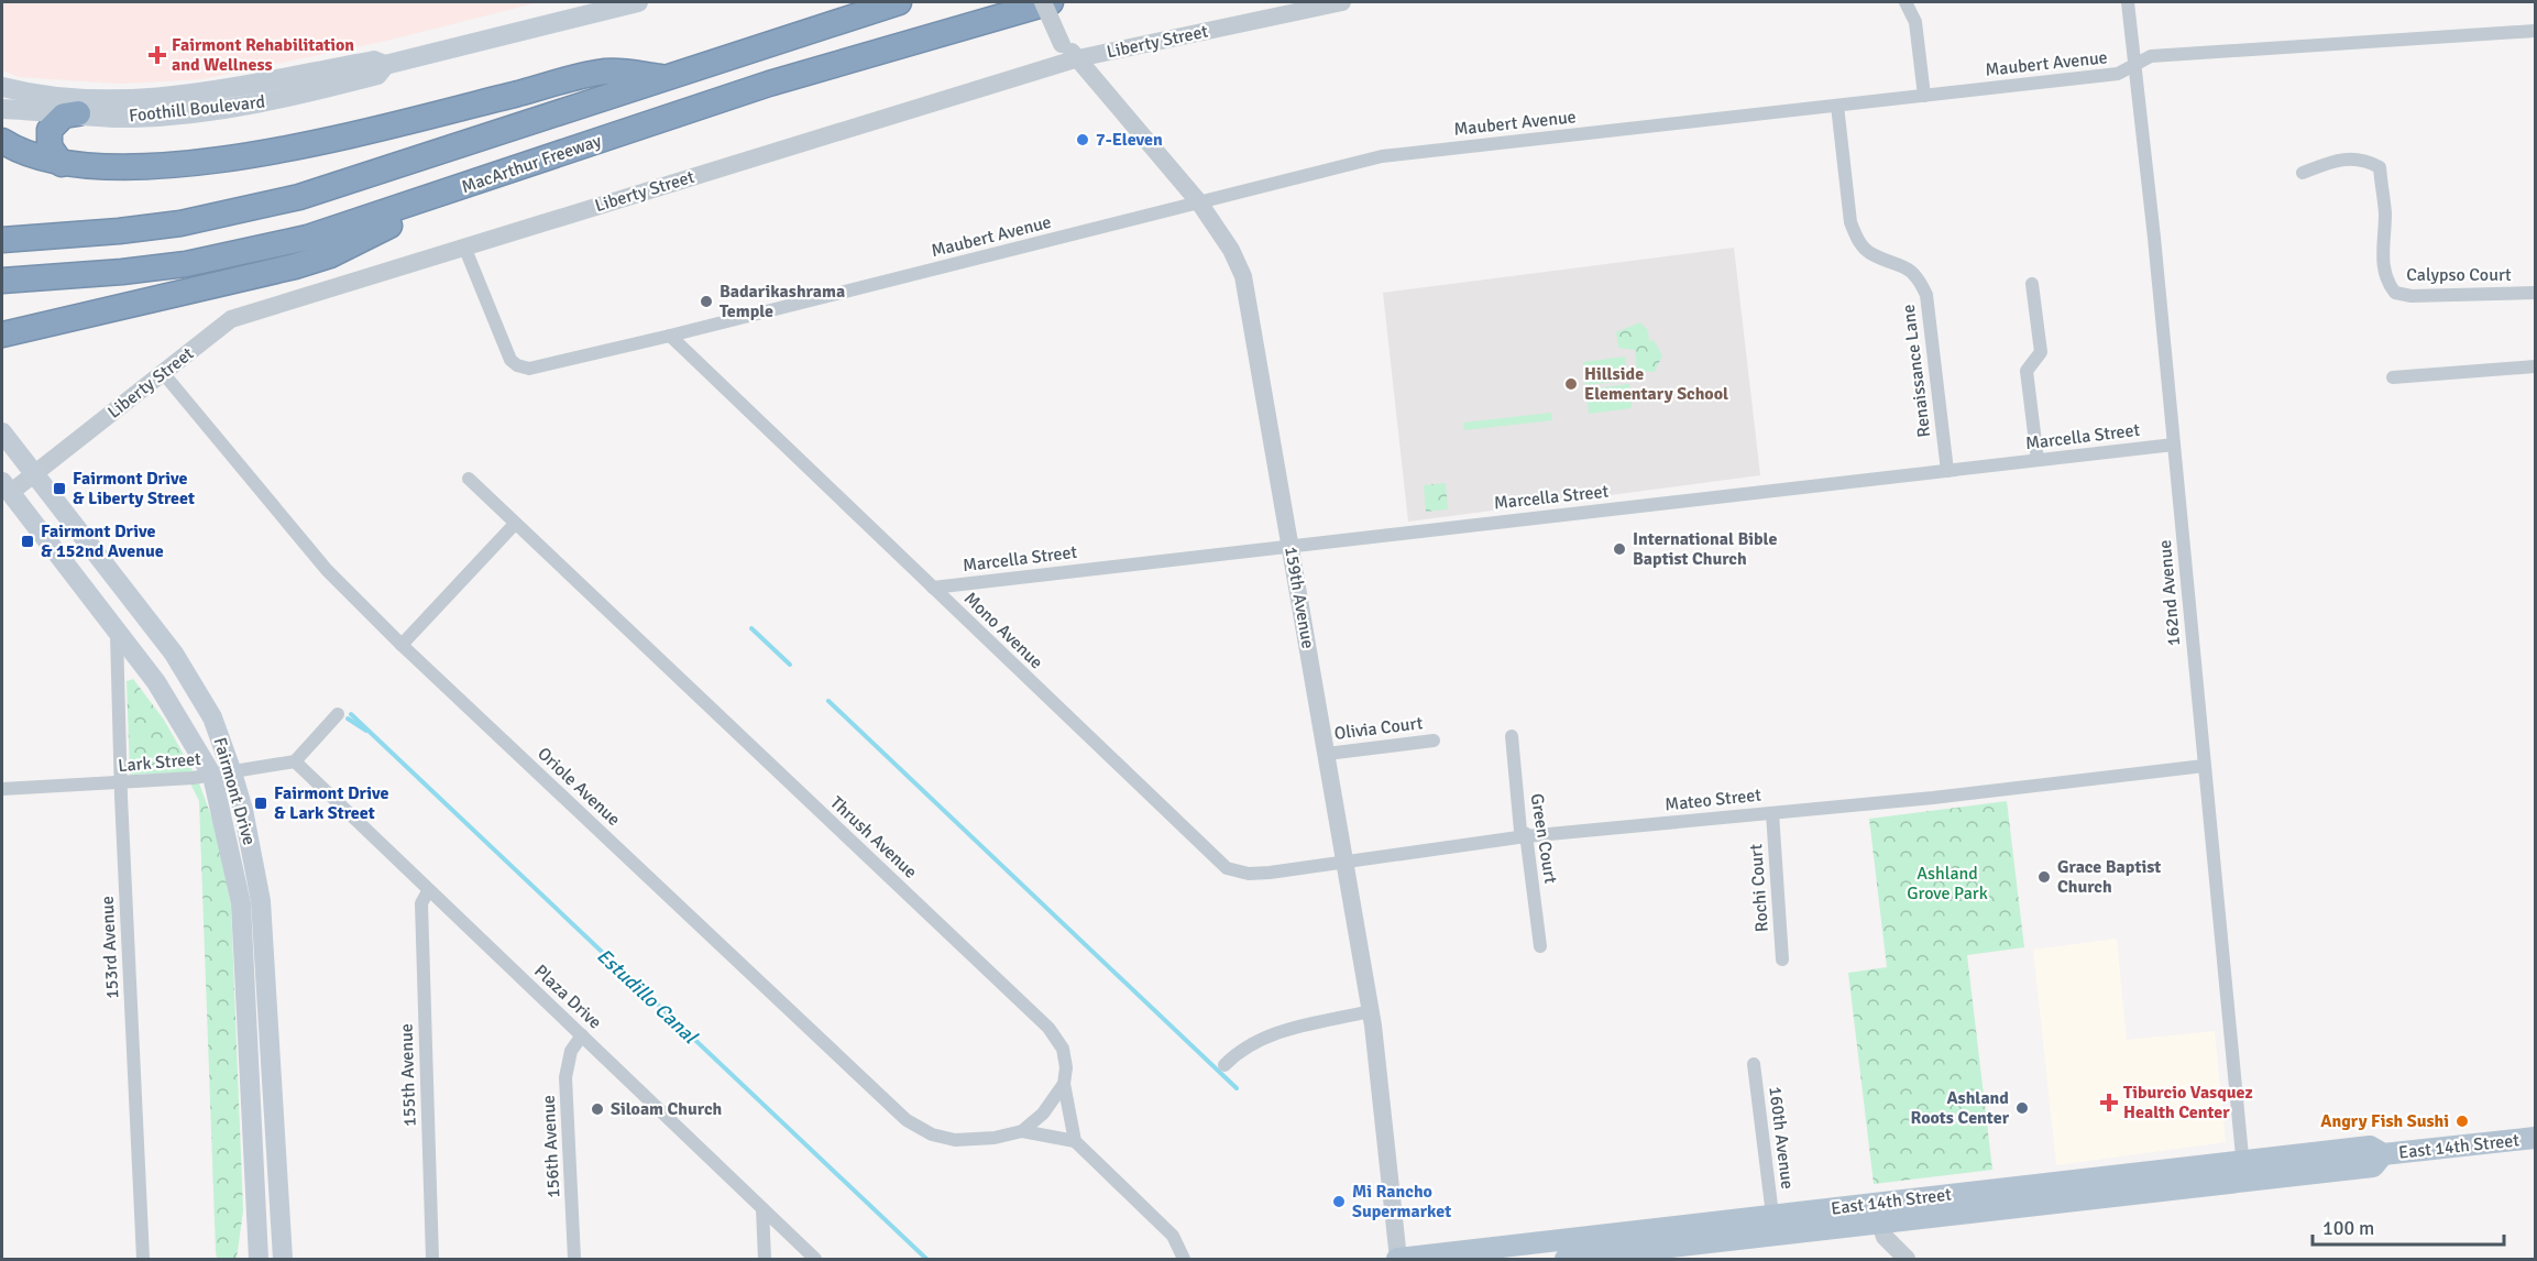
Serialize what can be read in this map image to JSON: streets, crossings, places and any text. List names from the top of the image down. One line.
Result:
{"streets":{"highway":["MacArthur Freeway"],"main road":["Foothill Boulevard","Fairmont Drive","East 14th Street"],"street":["Liberty Street","Maubert Avenue","Calypso Court","Renaissance Lane","Marcella Street","162nd Avenue","159th Avenue","Mono Avenue","Olivia Court","Lark Street","Oriole Avenue","Mateo Street","Thrush Avenue","Green Court","Rochi Court","153rd Avenue","Plaza Drive","155th Avenue","160th Avenue","156th Avenue"]},"crossings":[["Liberty Street","Maubert Avenue"],["Liberty Street","159th Avenue"],["Liberty Street","Oriole Avenue"],["Liberty Street","Fairmont Drive"],["Maubert Avenue","Renaissance Lane"],["Maubert Avenue","162nd Avenue"],["Maubert Avenue","159th Avenue"],["Maubert Avenue","Mono Avenue"],["Renaissance Lane","Marcella Street"],["Marcella Street","162nd Avenue"],["Marcella Street","159th Avenue"],["Marcella Street","Mono Avenue"],["162nd Avenue","Mateo Street"],["162nd Avenue","East 14th Street"],["159th Avenue","Olivia Court"],["159th Avenue","Mateo Street"],["159th Avenue","East 14th Street"],["Mono Avenue","Mateo Street"],["Lark Street","Fairmont Drive"],["Lark Street","153rd Avenue"],["Lark Street","Plaza Drive"],["Oriole Avenue","Thrush Avenue"],["Fairmont Drive","153rd Avenue"],["Mateo Street","Green Court"],["Mateo Street","Rochi Court"],["Plaza Drive","155th Avenue"],["Plaza Drive","156th Avenue"],["160th Avenue","East 14th Street"]],"water":["Estudillo Canal"],"parks":["Ashland Grove Park"],"places":{"health":["Fairmont Rehabilitation and Wellness","Tiburcio Vasquez Health Center"],"other":["7-Eleven","Badarikashrama Temple","Hillside Elementary School","International Bible Baptist Church","Grace Baptist Church","Ashland Roots Center","Siloam Church","Angry Fish Sushi","Mi Rancho Supermarket"],"transit":["Fairmont Drive & Liberty Street","Fairmont Drive & 152nd Avenue","Fairmont Drive & Lark Street"]},"scale_bar":"100 m"}
